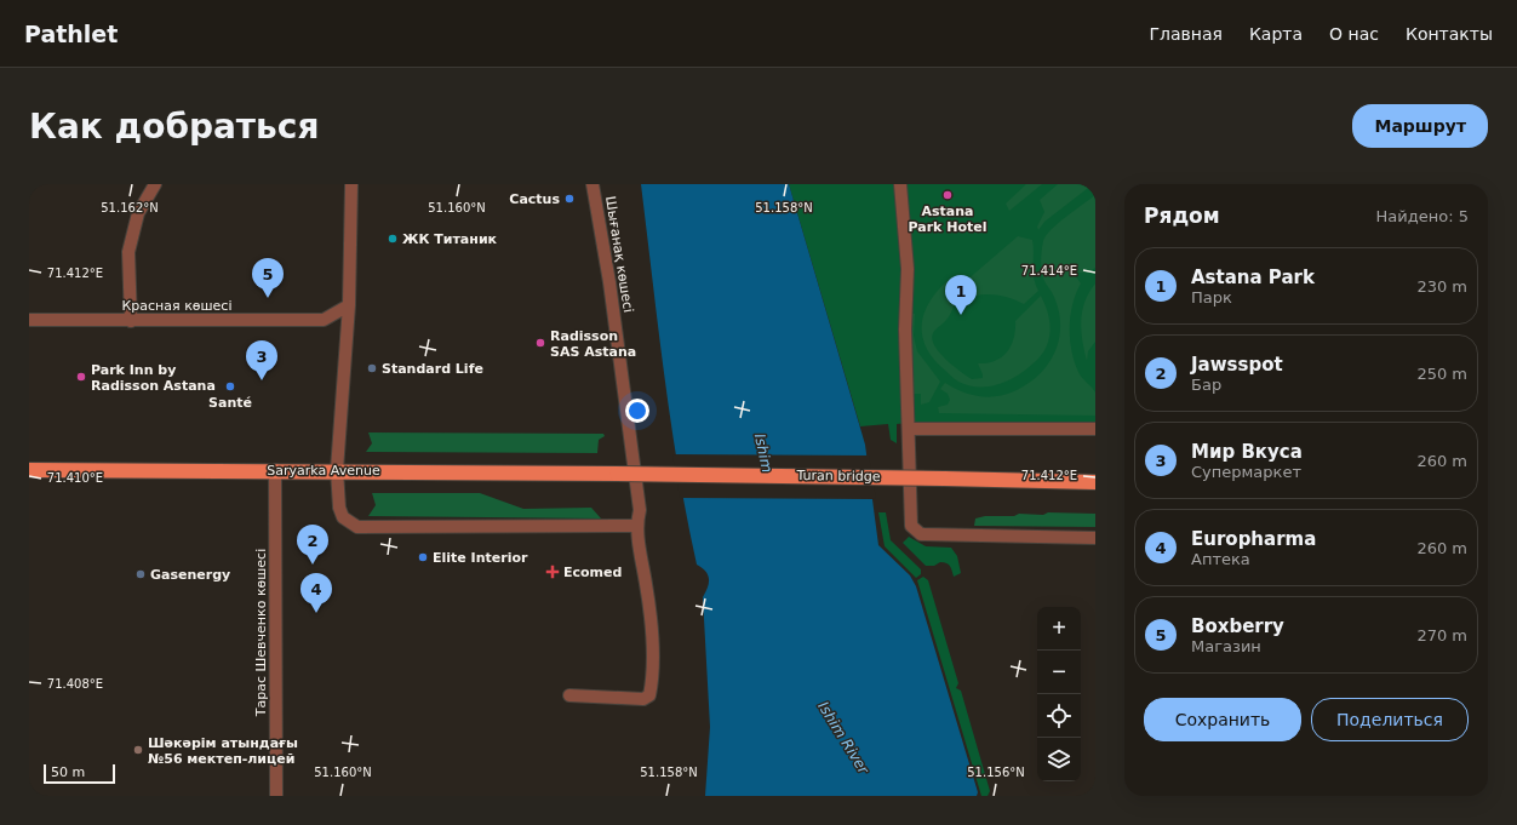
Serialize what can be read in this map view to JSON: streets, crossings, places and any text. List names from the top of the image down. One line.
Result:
{"streets":{"main road":["Saryarka Avenue","Turan bridge"],"street":["Шығанақ көшесі","Красная көшесі","Тарас Шевченко көшесі"]},"crossings":[["Saryarka Avenue","Turan bridge"],["Saryarka Avenue","Тарас Шевченко көшесі"]],"water":["Ishim","Ishim River"],"places":{"other":["Astana Park Hotel","Cactus","ЖК Титаник","Radisson SAS Astana","Standard Life","Park Inn by Radisson Astana","Santé","Elite Interior","Gasenergy","Шәкәрім атындағы №56 мектеп-лицей"],"health":["Ecomed"]},"scale_bar":"50 m","page":{"header":"Pathlet","nav":["Главная","Карта","О нас","Контакты"],"buttons":["Маршрут",["Сохранить","Поделиться"]],"title":"Как добраться","heading":["Рядом","Найдено: 5"],"list":[{"mark":"1","name":"Astana Park","note":"Парк","value":"230 m"},{"mark":"2","name":"Jawsspot","note":"Бар","value":"250 m"},{"mark":"3","name":"Мир Вкуса","note":"Супермаркет","value":"260 m"},{"mark":"4","name":"Europharma","note":"Аптека","value":"260 m"},{"mark":"5","name":"Boxberry","note":"Магазин","value":"270 m"}],"pins":["5","1","3","2","4"],"map_buttons":["+","−"],"scale":"50 m"},"coordinates":["51.162°N","51.160°N","51.158°N","71.414°E","71.412°E","71.410°E","71.408°E","51.156°N"]}
